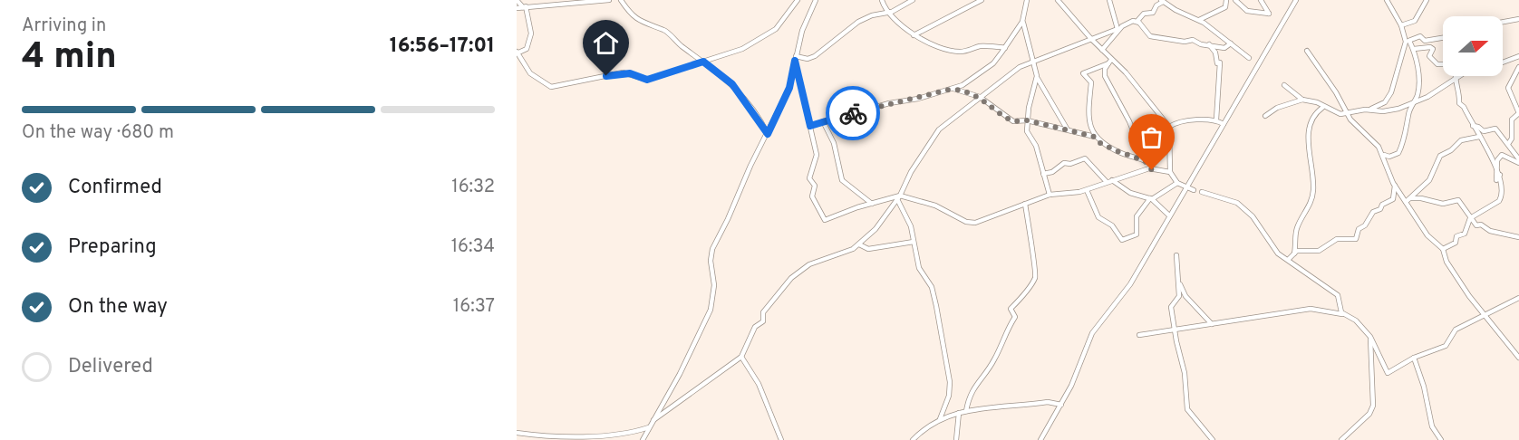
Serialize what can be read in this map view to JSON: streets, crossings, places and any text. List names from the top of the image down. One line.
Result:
{"north":"right","page":{"heading":["4 min","Arriving in","16:56–17:01"],"bar":"On the way · 680 m","list":[["Confirmed","16:32"],["Preparing","16:34"],["On the way","16:37"],"Delivered"]}}
